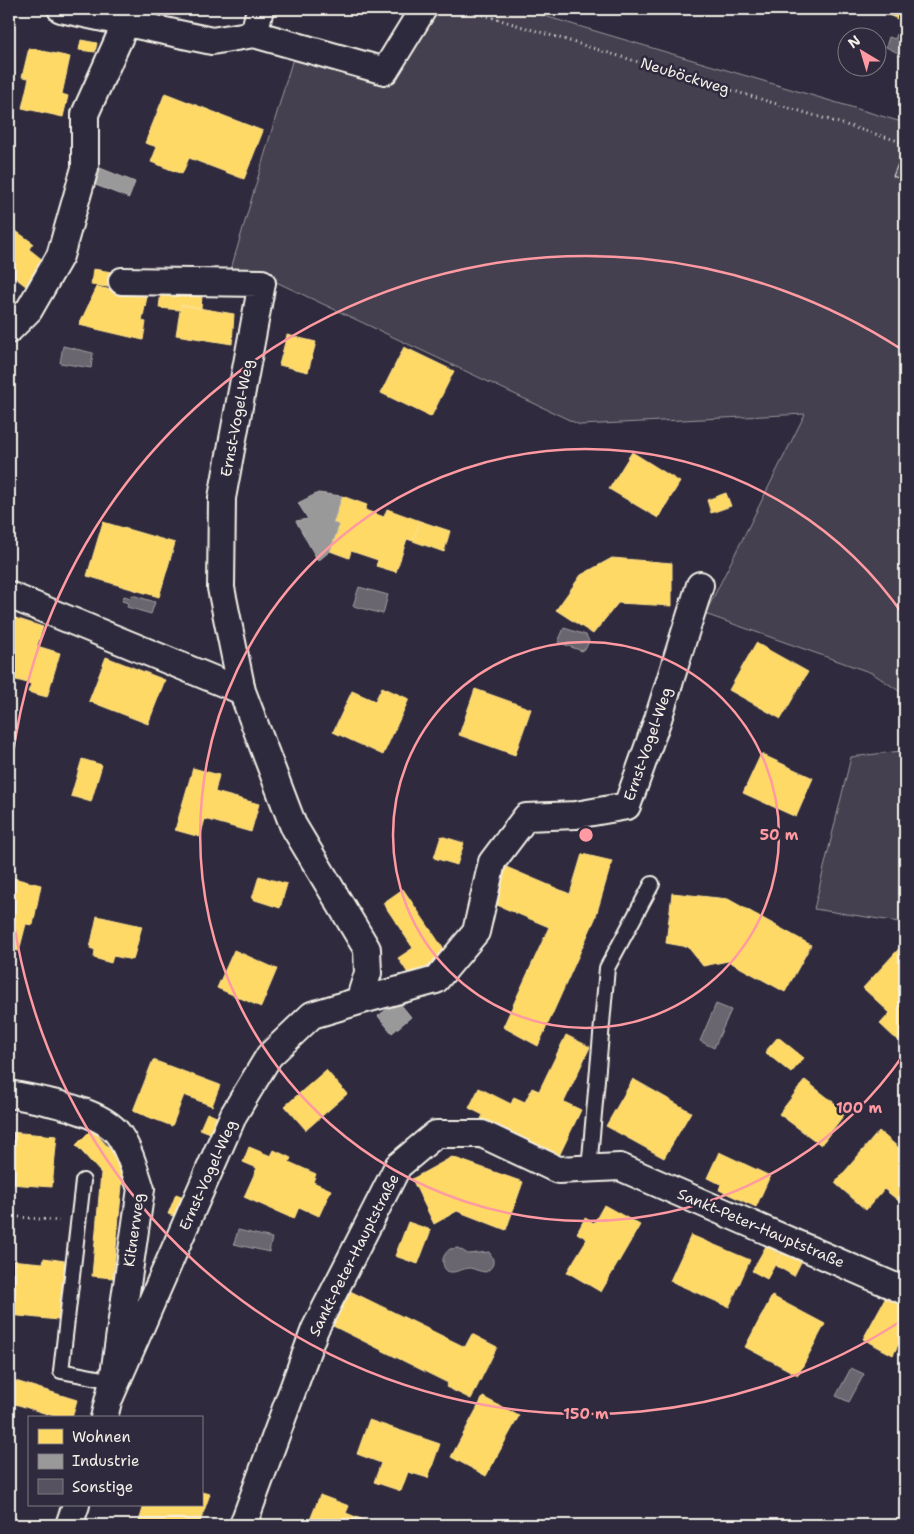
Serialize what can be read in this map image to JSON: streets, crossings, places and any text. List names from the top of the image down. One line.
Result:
{"streets":{"street":["Ernst-Vogel-Weg","Sankt-Peter-Hauptstraße","Kitnerweg"],"path":["Neuböckweg"]},"crossings":[["Ernst-Vogel-Weg","Kitnerweg"]],"legend":["Wohnen","Industrie","Sonstige"],"north":"top left","rings":["50 m","100 m","150 m"]}
